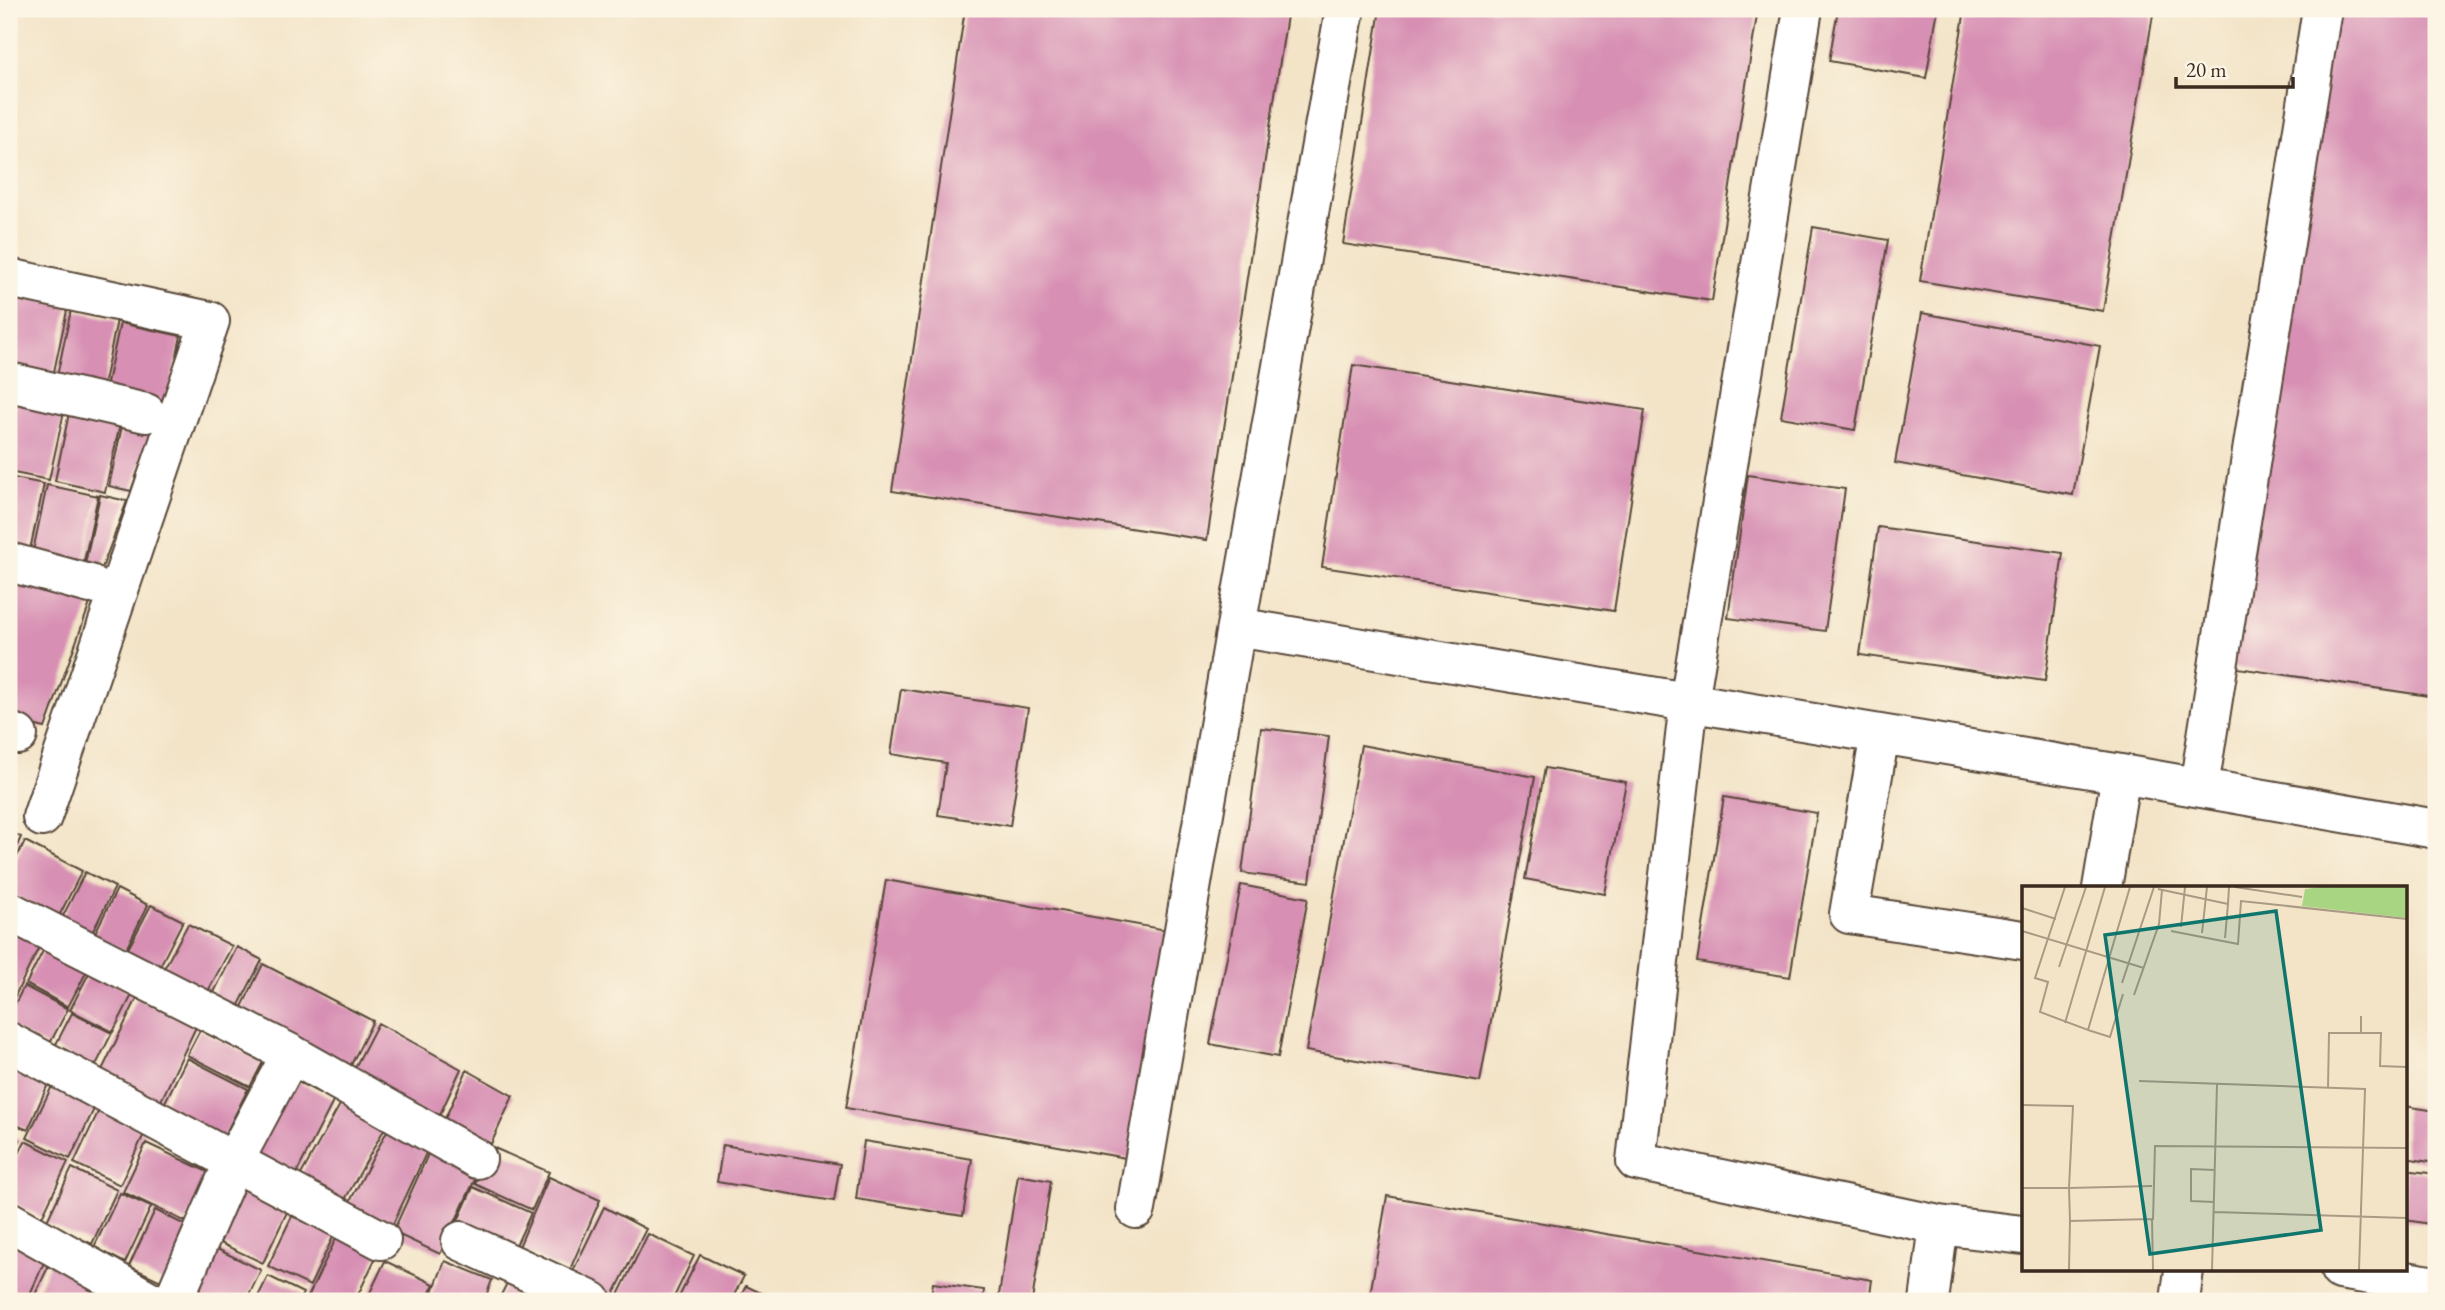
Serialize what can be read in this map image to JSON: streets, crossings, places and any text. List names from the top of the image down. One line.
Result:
{"scale_bar":"20 m"}
